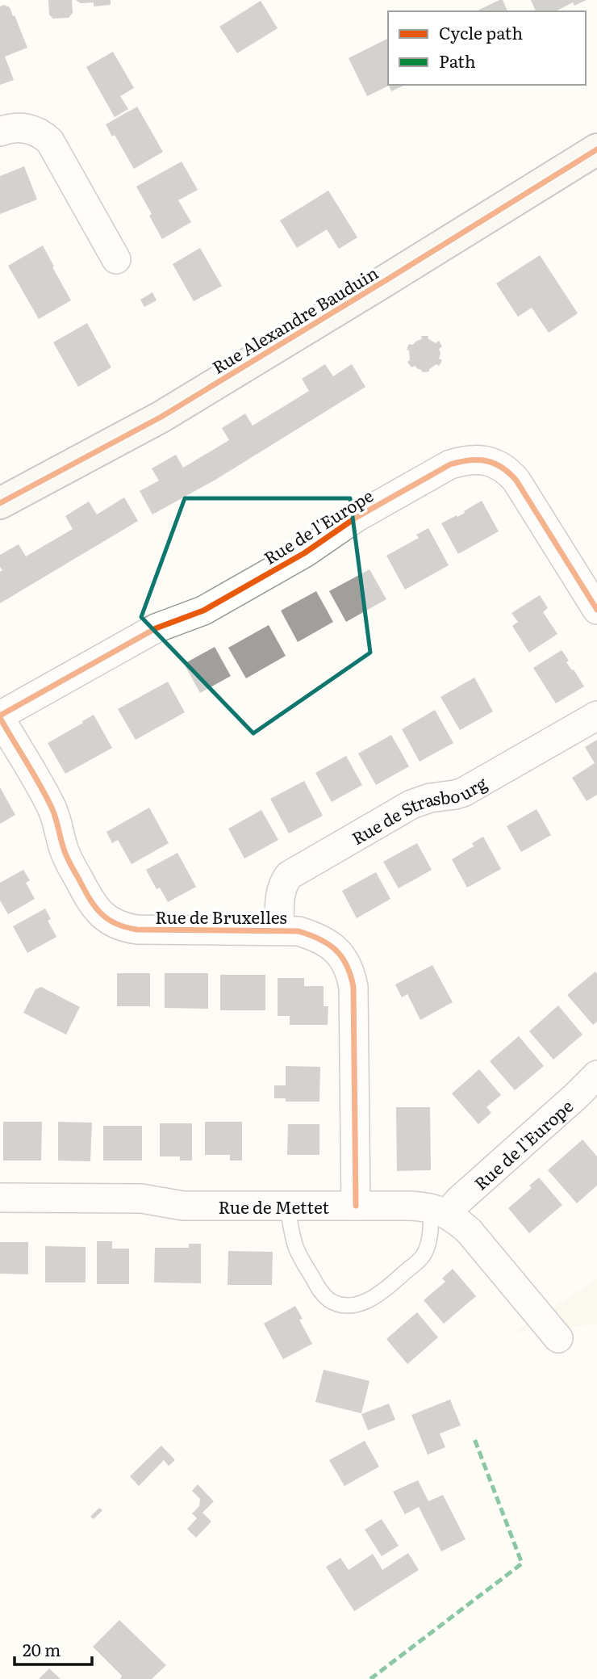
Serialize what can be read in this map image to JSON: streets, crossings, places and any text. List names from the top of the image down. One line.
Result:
{"streets":{"street":["Rue Alexandre Bauduin","Rue de l'Europe","Rue de Strasbourg","Rue de Bruxelles","Rue de Mettet"]},"crossings":[["Rue de l'Europe","Rue de Bruxelles"],["Rue de l'Europe","Rue de Mettet"],["Rue de Strasbourg","Rue de Bruxelles"],["Rue de Bruxelles","Rue de Mettet"]],"legend":["Cycle path","Path"],"scale_bar":"20 m"}
